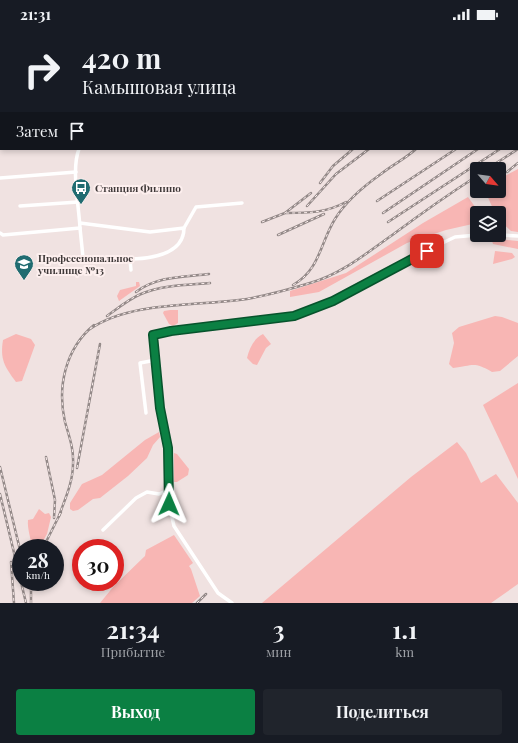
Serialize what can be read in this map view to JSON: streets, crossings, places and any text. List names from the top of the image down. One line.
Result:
{"places":{"bus stop":["Станция Филино"],"school or university":["Профессиональное училище №13"]},"north":"bottom right","page":{"status":"21:31","turn":["420 m","Камышовая улица"],"then":"Затем","speed":"28 km/h","limit":"30","eta":["21:34","Прибытие","3","мин","1.1","km"],"buttons":["Выход","Поделиться"]}}
